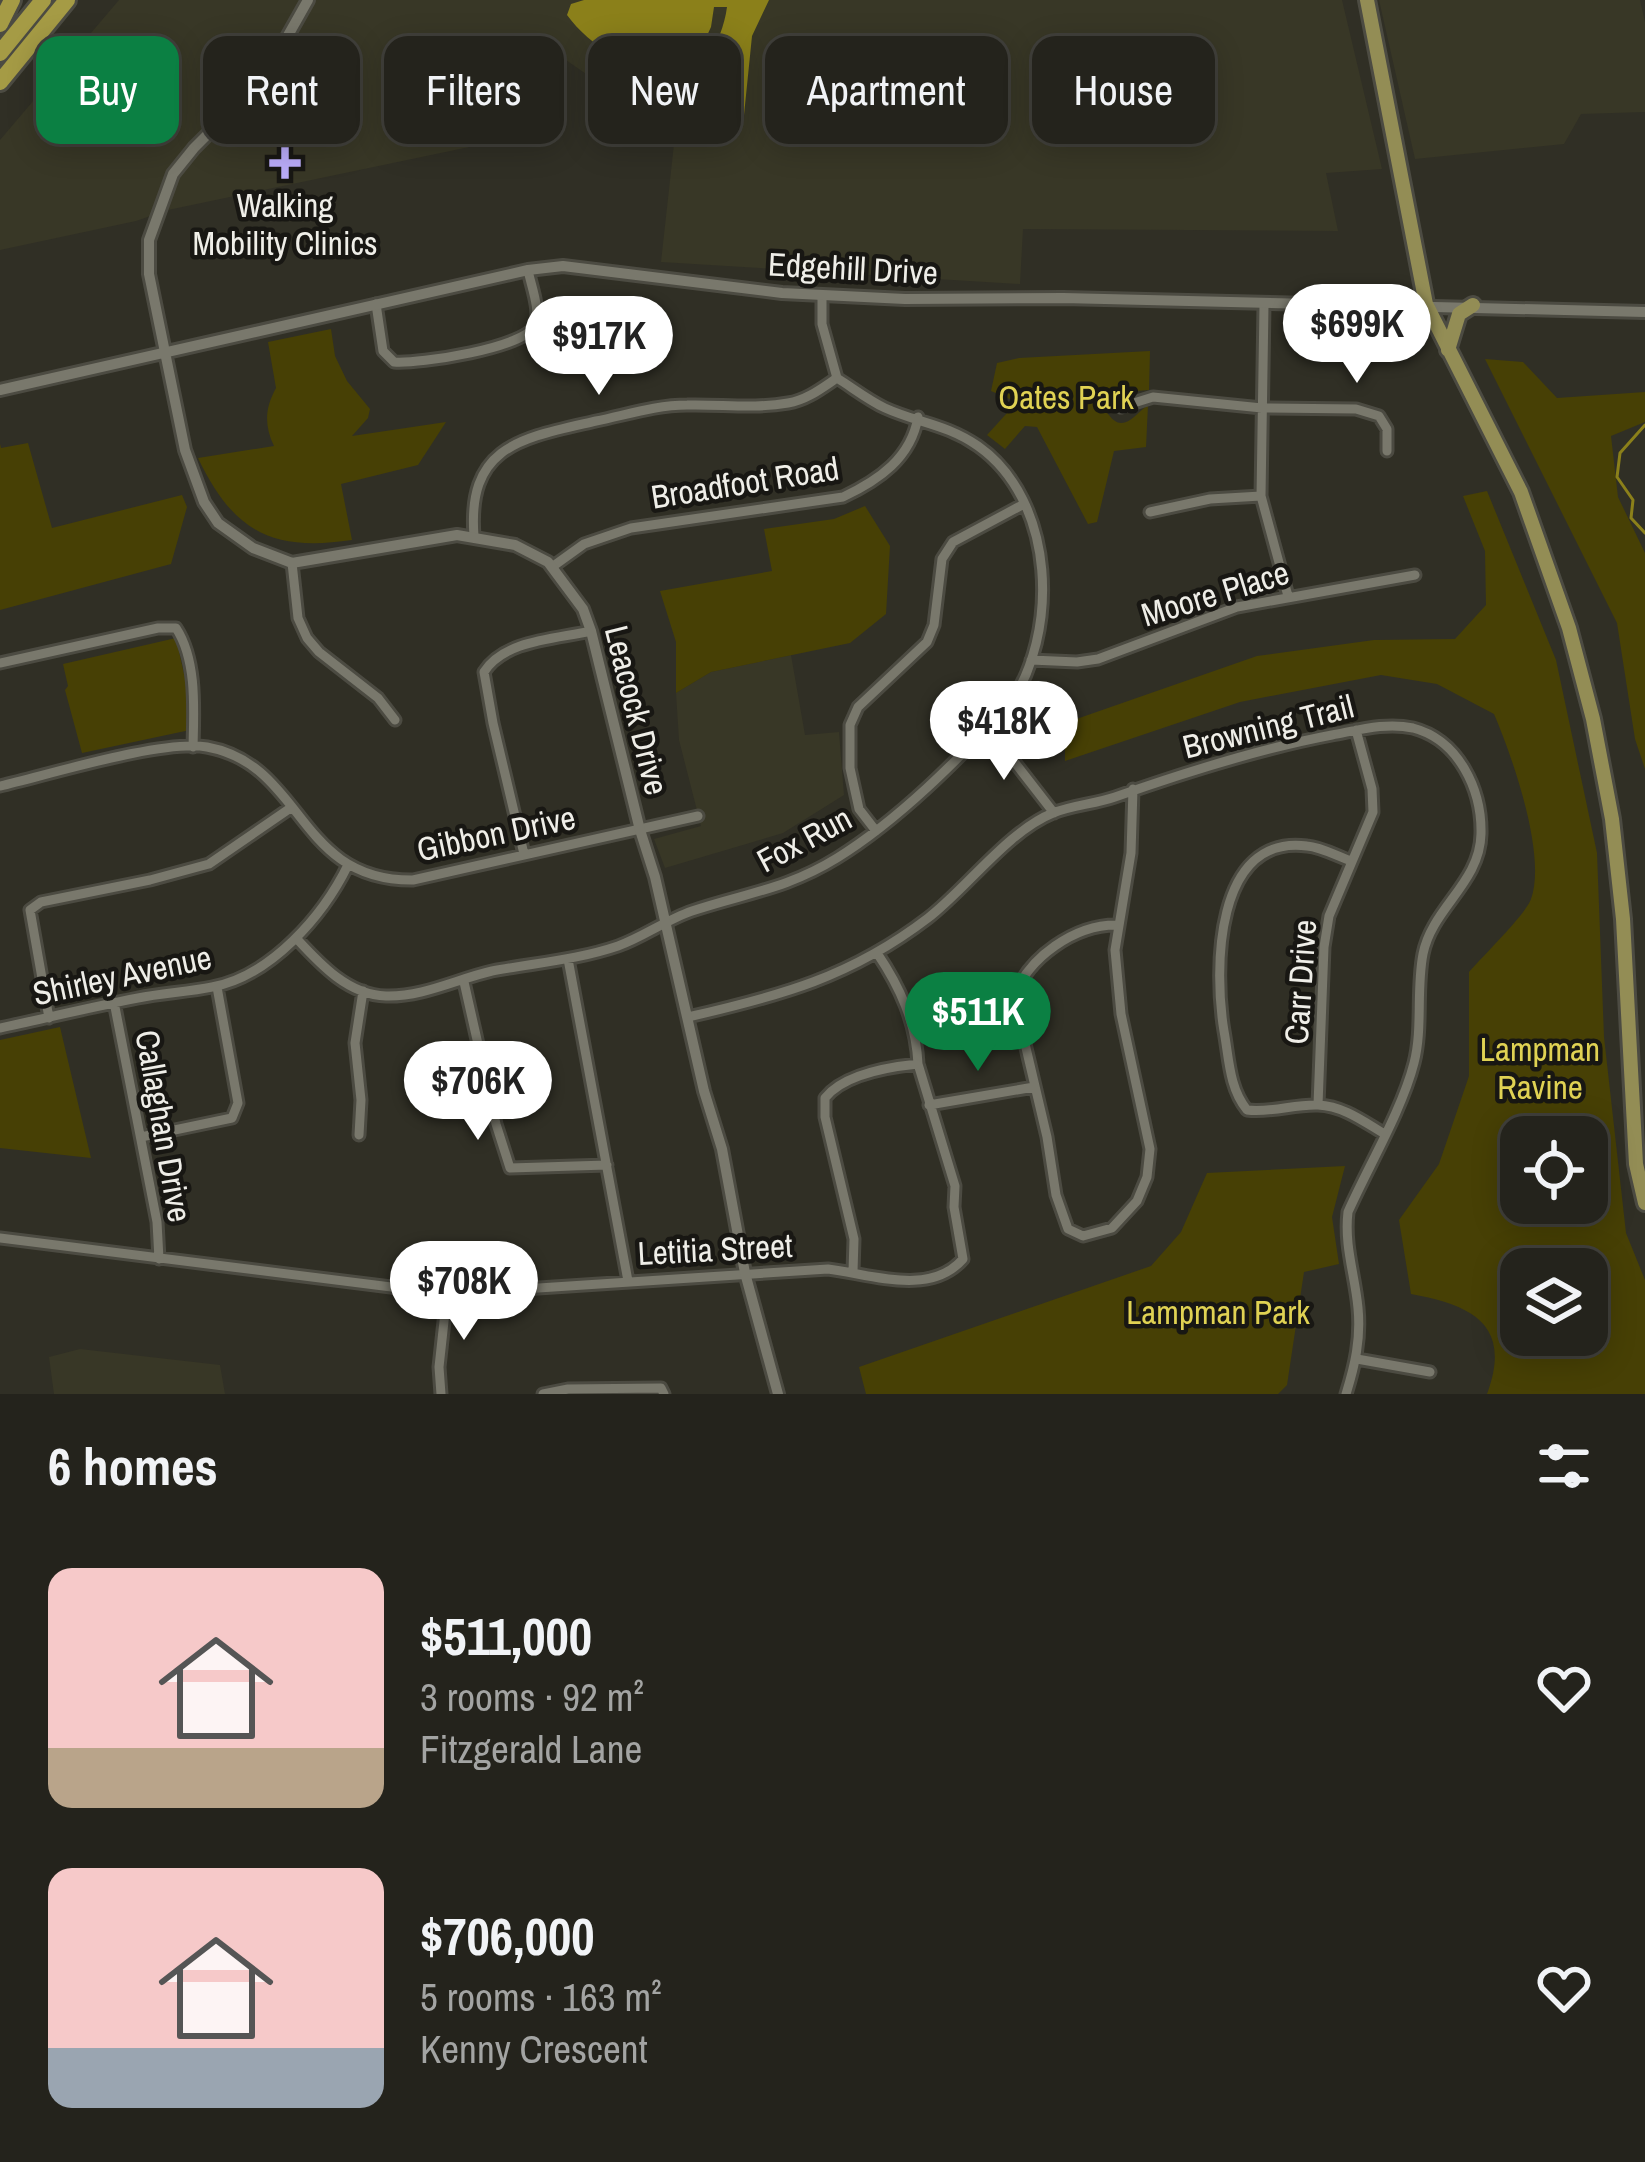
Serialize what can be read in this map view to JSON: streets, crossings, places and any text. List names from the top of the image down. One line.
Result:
{"streets":{"street":["Edgehill Drive","Broadfoot Road","Moore Place","Leacock Drive","Browning Trail","Gibbon Drive","Fox Run","Shirley Avenue","Carr Drive","Callaghan Drive","Letitia Street"]},"crossings":[["Broadfoot Road","Leacock Drive"],["Broadfoot Road","Fox Run"],["Moore Place","Fox Run"],["Leacock Drive","Browning Trail"],["Leacock Drive","Gibbon Drive"],["Leacock Drive","Fox Run"],["Leacock Drive","Letitia Street"],["Browning Trail","Carr Drive"],["Browning Trail","Letitia Street"],["Gibbon Drive","Shirley Avenue"],["Shirley Avenue","Callaghan Drive"],["Callaghan Drive","Letitia Street"]],"parks":["Oates Park","Lampman Ravine","Lampman Park"],"places":{"health":["Walking Mobility Clinics"]},"page":{"chip":["Buy","Rent","Filters","New","Apartment","House"],"price":["$699K","$917K","$418K","$511K","$706K","$708K"],"heading":"6 homes","list":[{"name":"$511,000","note":"3 rooms · 92 m² · Fitzgerald Lane"},{"name":"$706,000","note":"5 rooms · 163 m² · Kenny Crescent"}]}}
